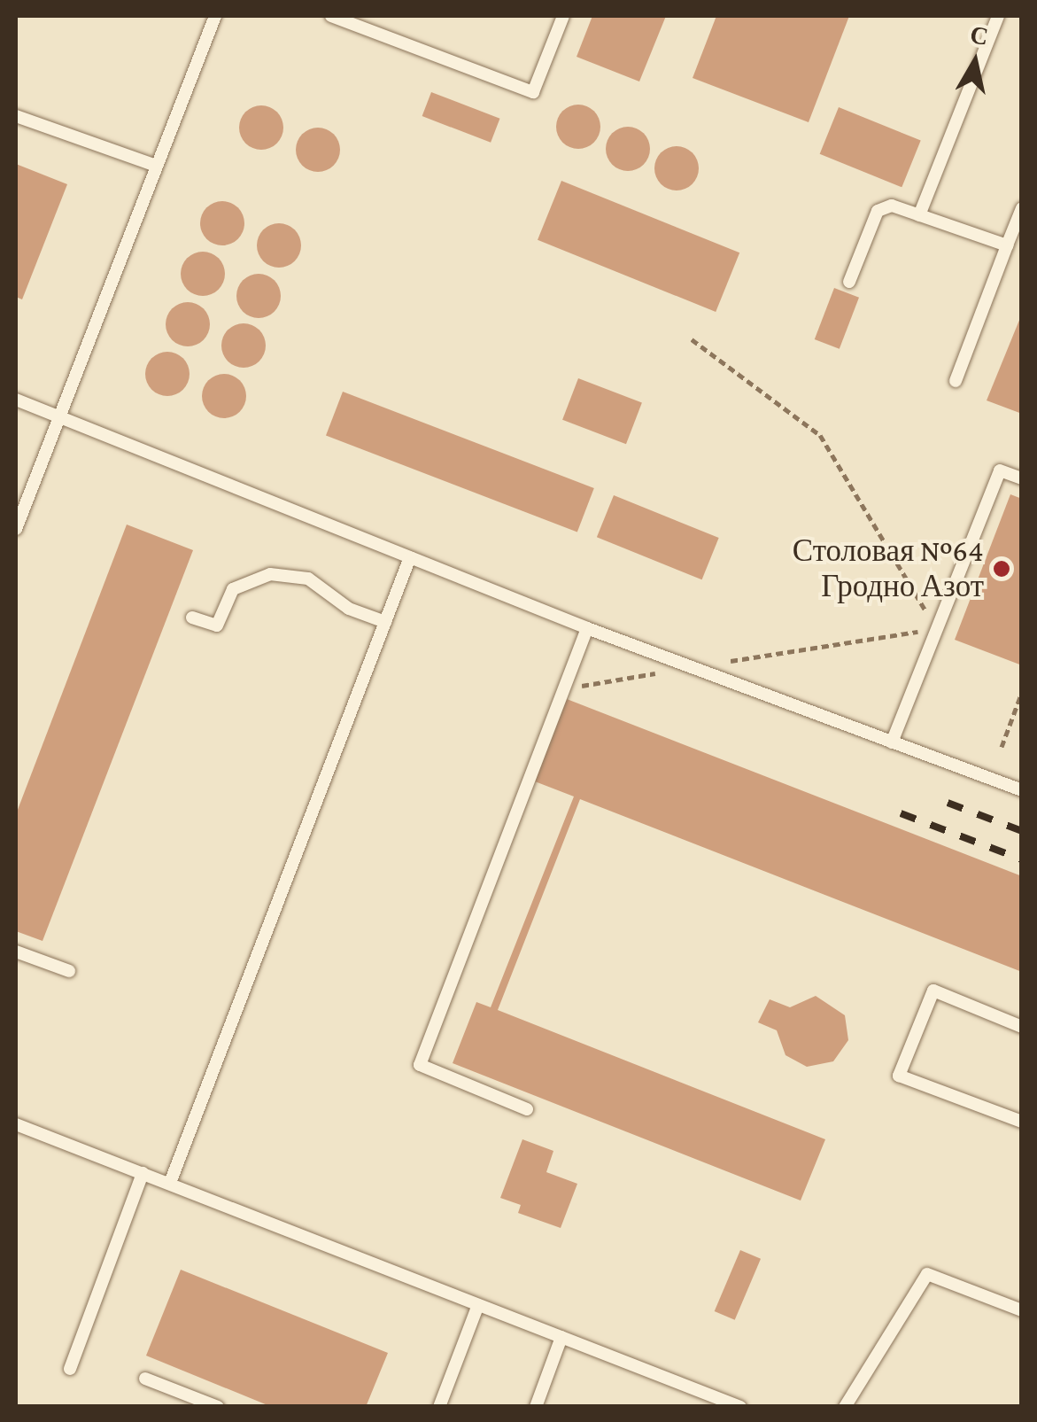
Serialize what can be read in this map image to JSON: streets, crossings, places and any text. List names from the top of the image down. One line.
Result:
{"places":["Столовая №64 Гродно Азот"],"north":"top"}
